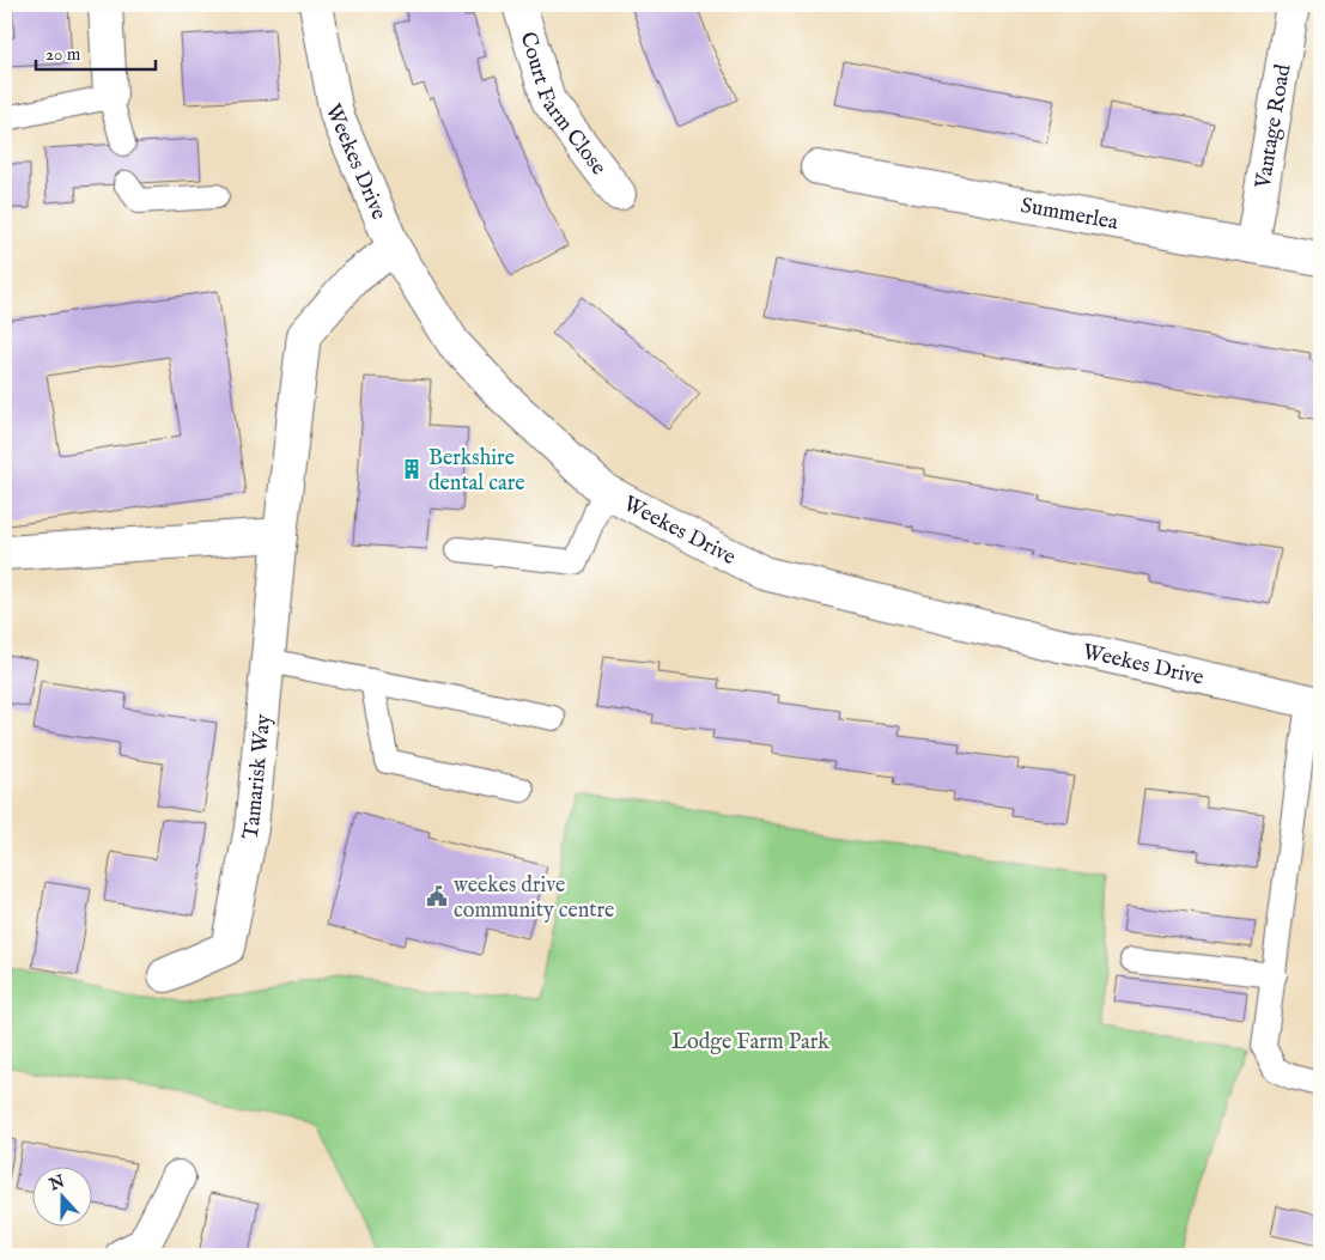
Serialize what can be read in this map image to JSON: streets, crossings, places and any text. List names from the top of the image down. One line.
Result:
{"streets":{"street":["Court Farm Close","Vantage Road","Weekes Drive","Summerlea","Tamarisk Way"]},"crossings":[["Vantage Road","Summerlea"],["Weekes Drive","Tamarisk Way"]],"parks":["Lodge Farm Park"],"places":{"building":["Berkshire dental care"],"public building":["weekes drive community centre"]},"scale_bar":"20 m","north":"top"}
